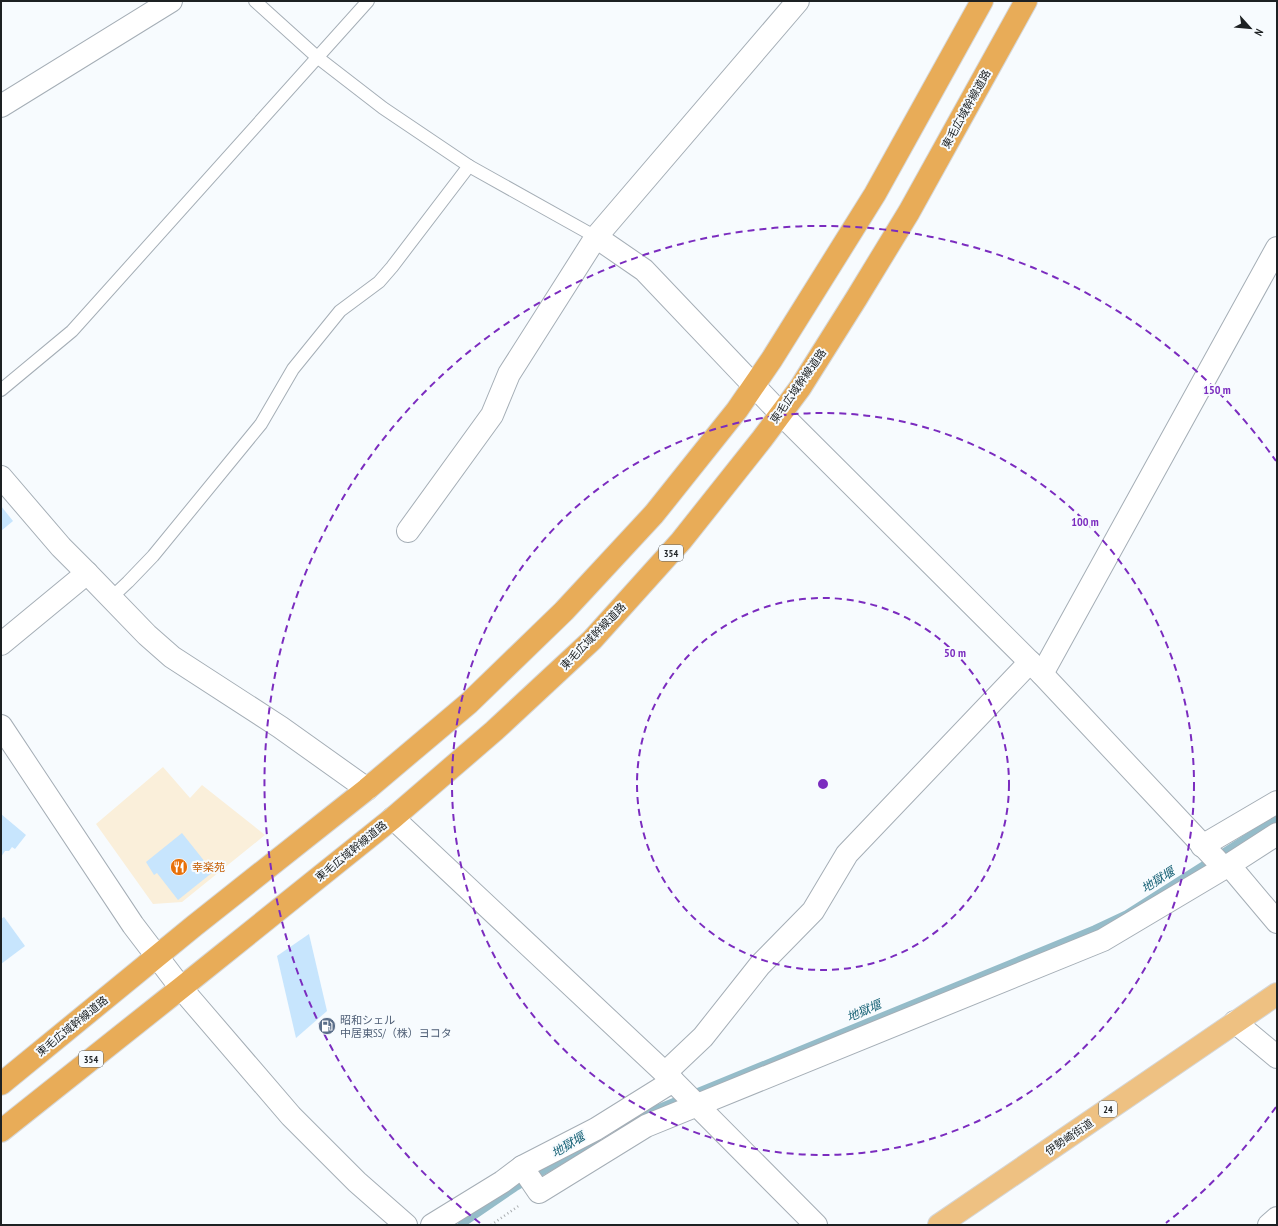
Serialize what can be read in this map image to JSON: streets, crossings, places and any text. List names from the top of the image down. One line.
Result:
{"streets":{"highway":["東毛広域幹線道路","354"],"main road":["24","伊勢崎街道"]},"water":["地獄堰"],"places":{"restaurant":["幸楽苑"],"fuel station":["昭和シェル 中居東SS/（株）ヨコタ"]},"north":"bottom right","rings":["150 m","100 m","50 m"]}
